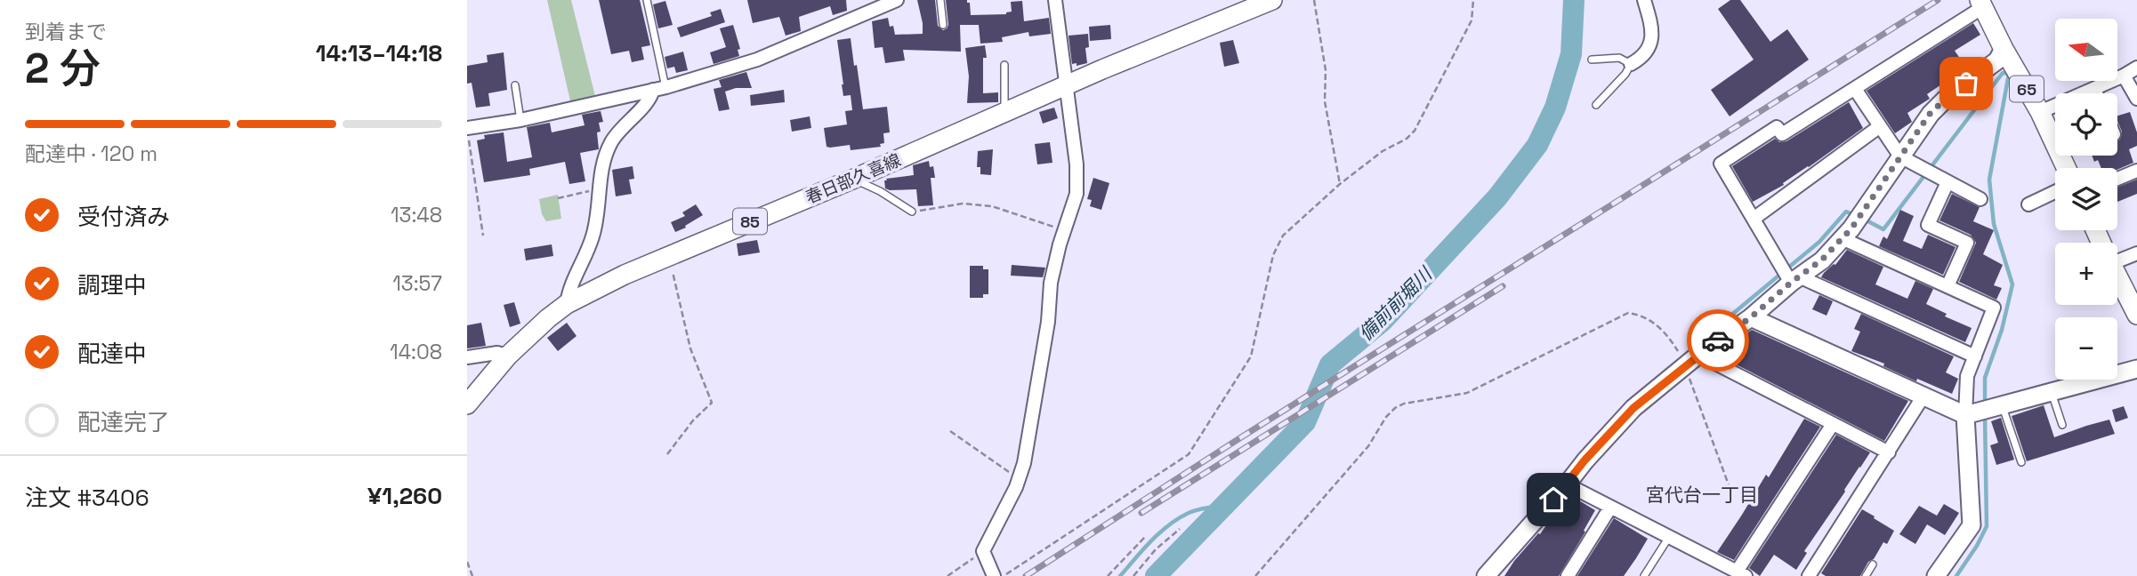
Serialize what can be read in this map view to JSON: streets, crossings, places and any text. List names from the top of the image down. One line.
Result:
{"streets":{"main road":["65","春日部久喜線","85"]},"districts":["宮代台一丁目"],"water":["備前前堀川"],"north":"left","page":{"heading":["2 分","到着まで","14:13–14:18"],"panel":["注文 #3406","¥1,260"],"map_buttons":["+","−"],"bar":"配達中 · 120 m","list":[["受付済み","13:48"],["調理中","13:57"],["配達中","14:08"],"配達完了"]}}
